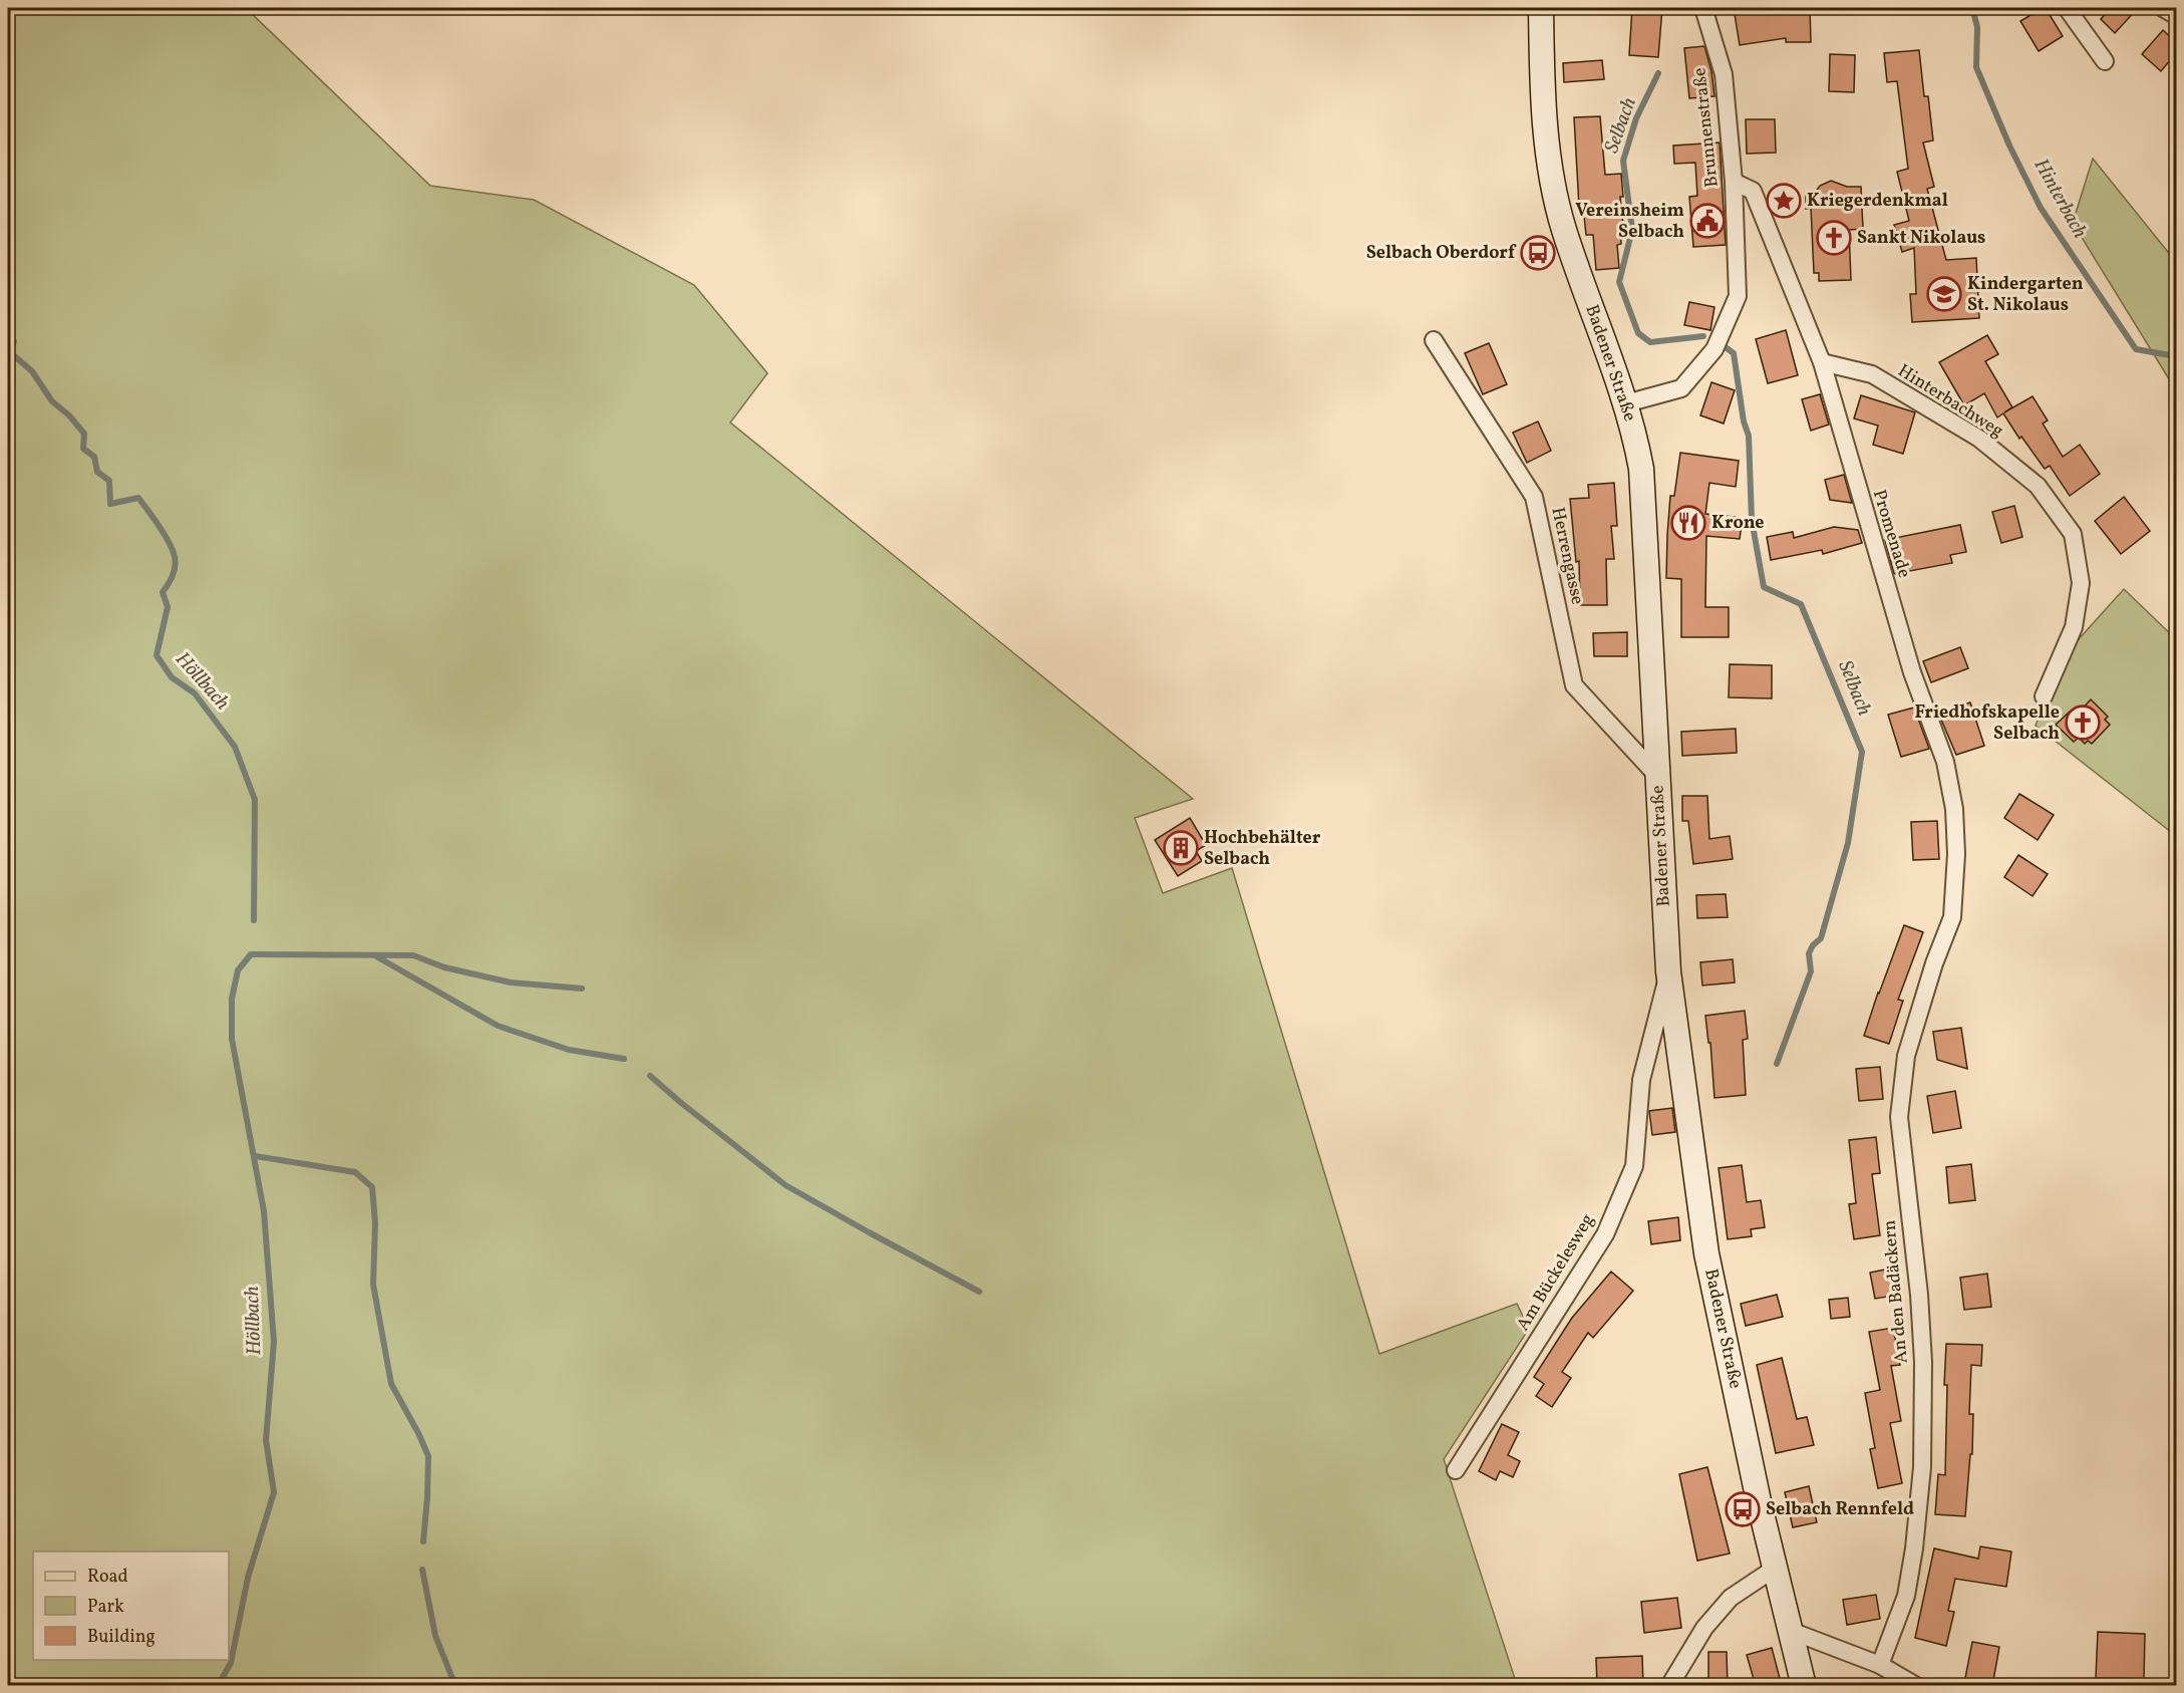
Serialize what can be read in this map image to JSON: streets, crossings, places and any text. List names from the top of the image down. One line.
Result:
{"streets":{"main road":["Badener Straße"],"street":["Brunnenstraße","Hinterbachweg","Promenade","Herrengasse","Am Bückelesweg","An den Badäckern"]},"crossings":[["Brunnenstraße","Badener Straße"],["Brunnenstraße","Promenade"],["Badener Straße","Herrengasse"],["Badener Straße","Am Bückelesweg"],["Hinterbachweg","Promenade"],["Promenade","An den Badäckern"]],"water":["Selbach","Hinterbach","Höllbach"],"places":{"place":["Kriegerdenkmal"],"public building":["Vereinsheim Selbach"],"church":["Sankt Nikolaus","Friedhofskapelle Selbach"],"bus stop":["Selbach Oberdorf","Selbach Rennfeld"],"school or university":["Kindergarten St. Nikolaus"],"restaurant":["Krone"],"building":["Hochbehälter Selbach"]},"legend":["Road","Park","Building"]}
